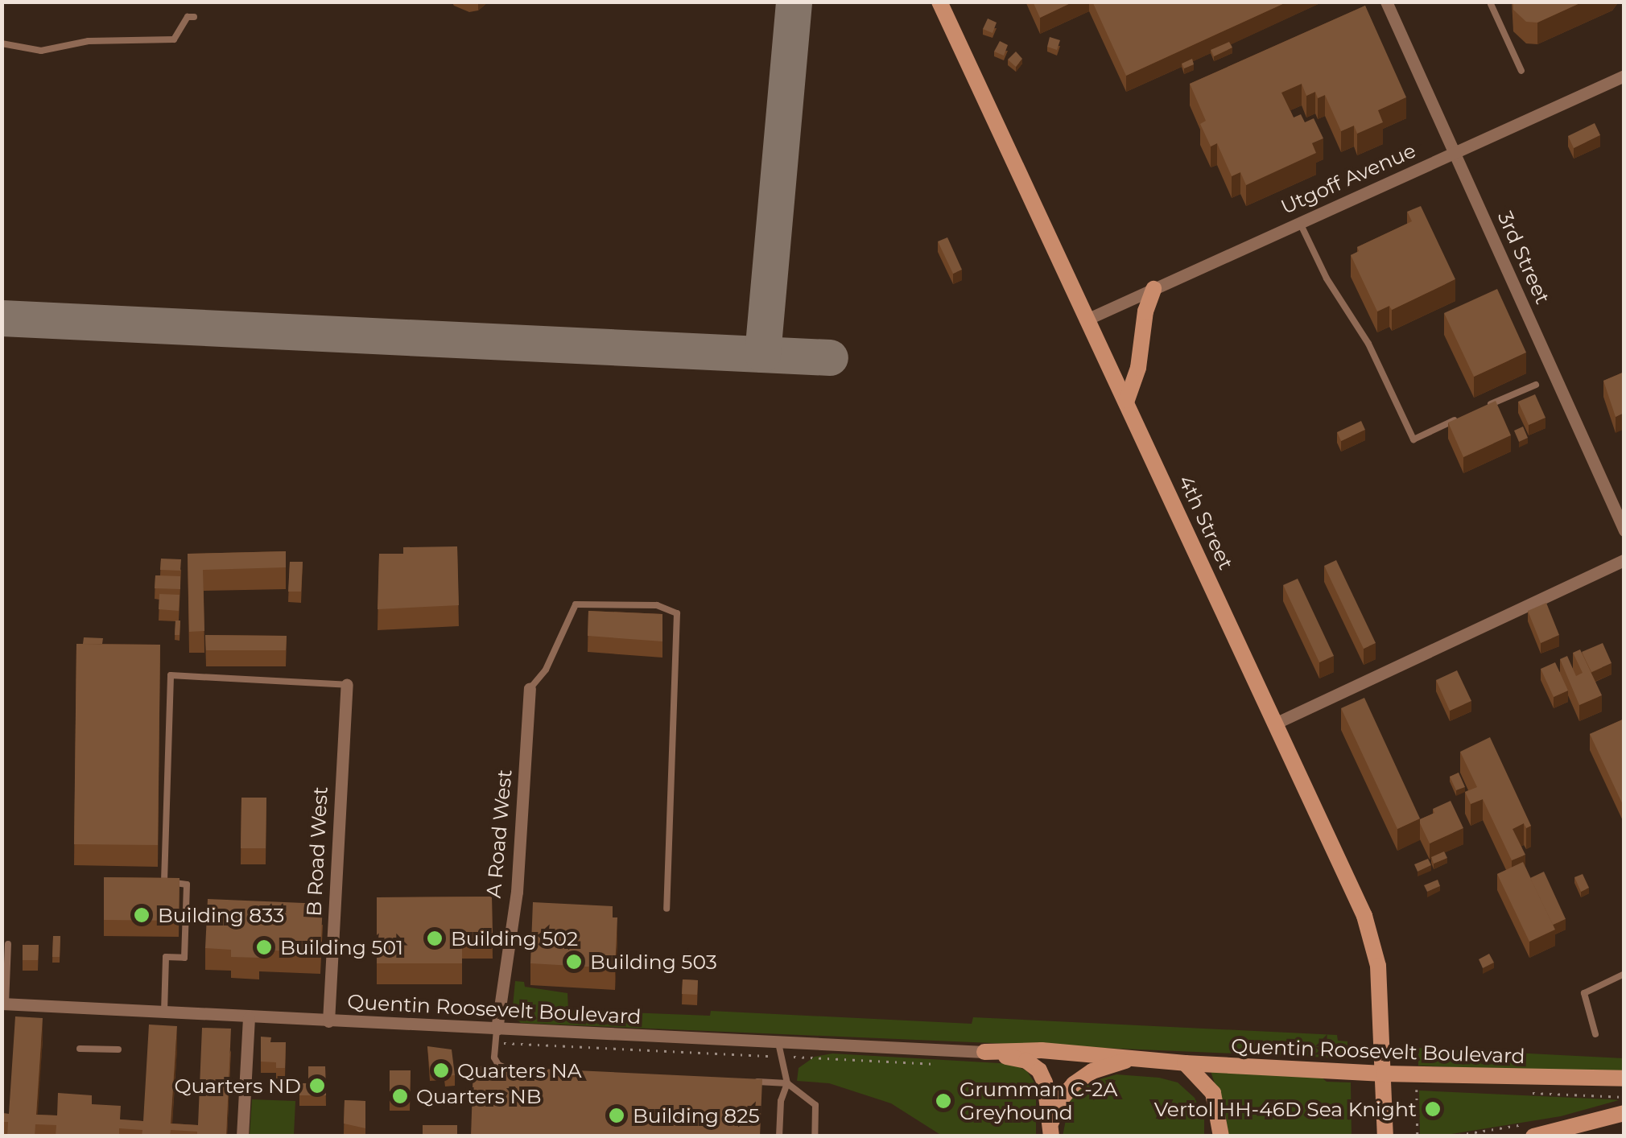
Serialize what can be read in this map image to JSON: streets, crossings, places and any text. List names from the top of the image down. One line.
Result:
{"streets":{"main road":["4th Street","Quentin Roosevelt Boulevard"],"street":["Utgoff Avenue","3rd Street","A Road West","B Road West"]},"crossings":[["Utgoff Avenue","3rd Street"],["Utgoff Avenue","4th Street"],["4th Street","Quentin Roosevelt Boulevard"],["A Road West","Quentin Roosevelt Boulevard"],["B Road West","Quentin Roosevelt Boulevard"]],"places":["Building 833","Building 502","Building 501","Building 503","Quarters NA","Quarters ND","Quarters NB","Grumman C-2A Greyhound","Vertol HH-46D Sea Knight","Building 825"]}
